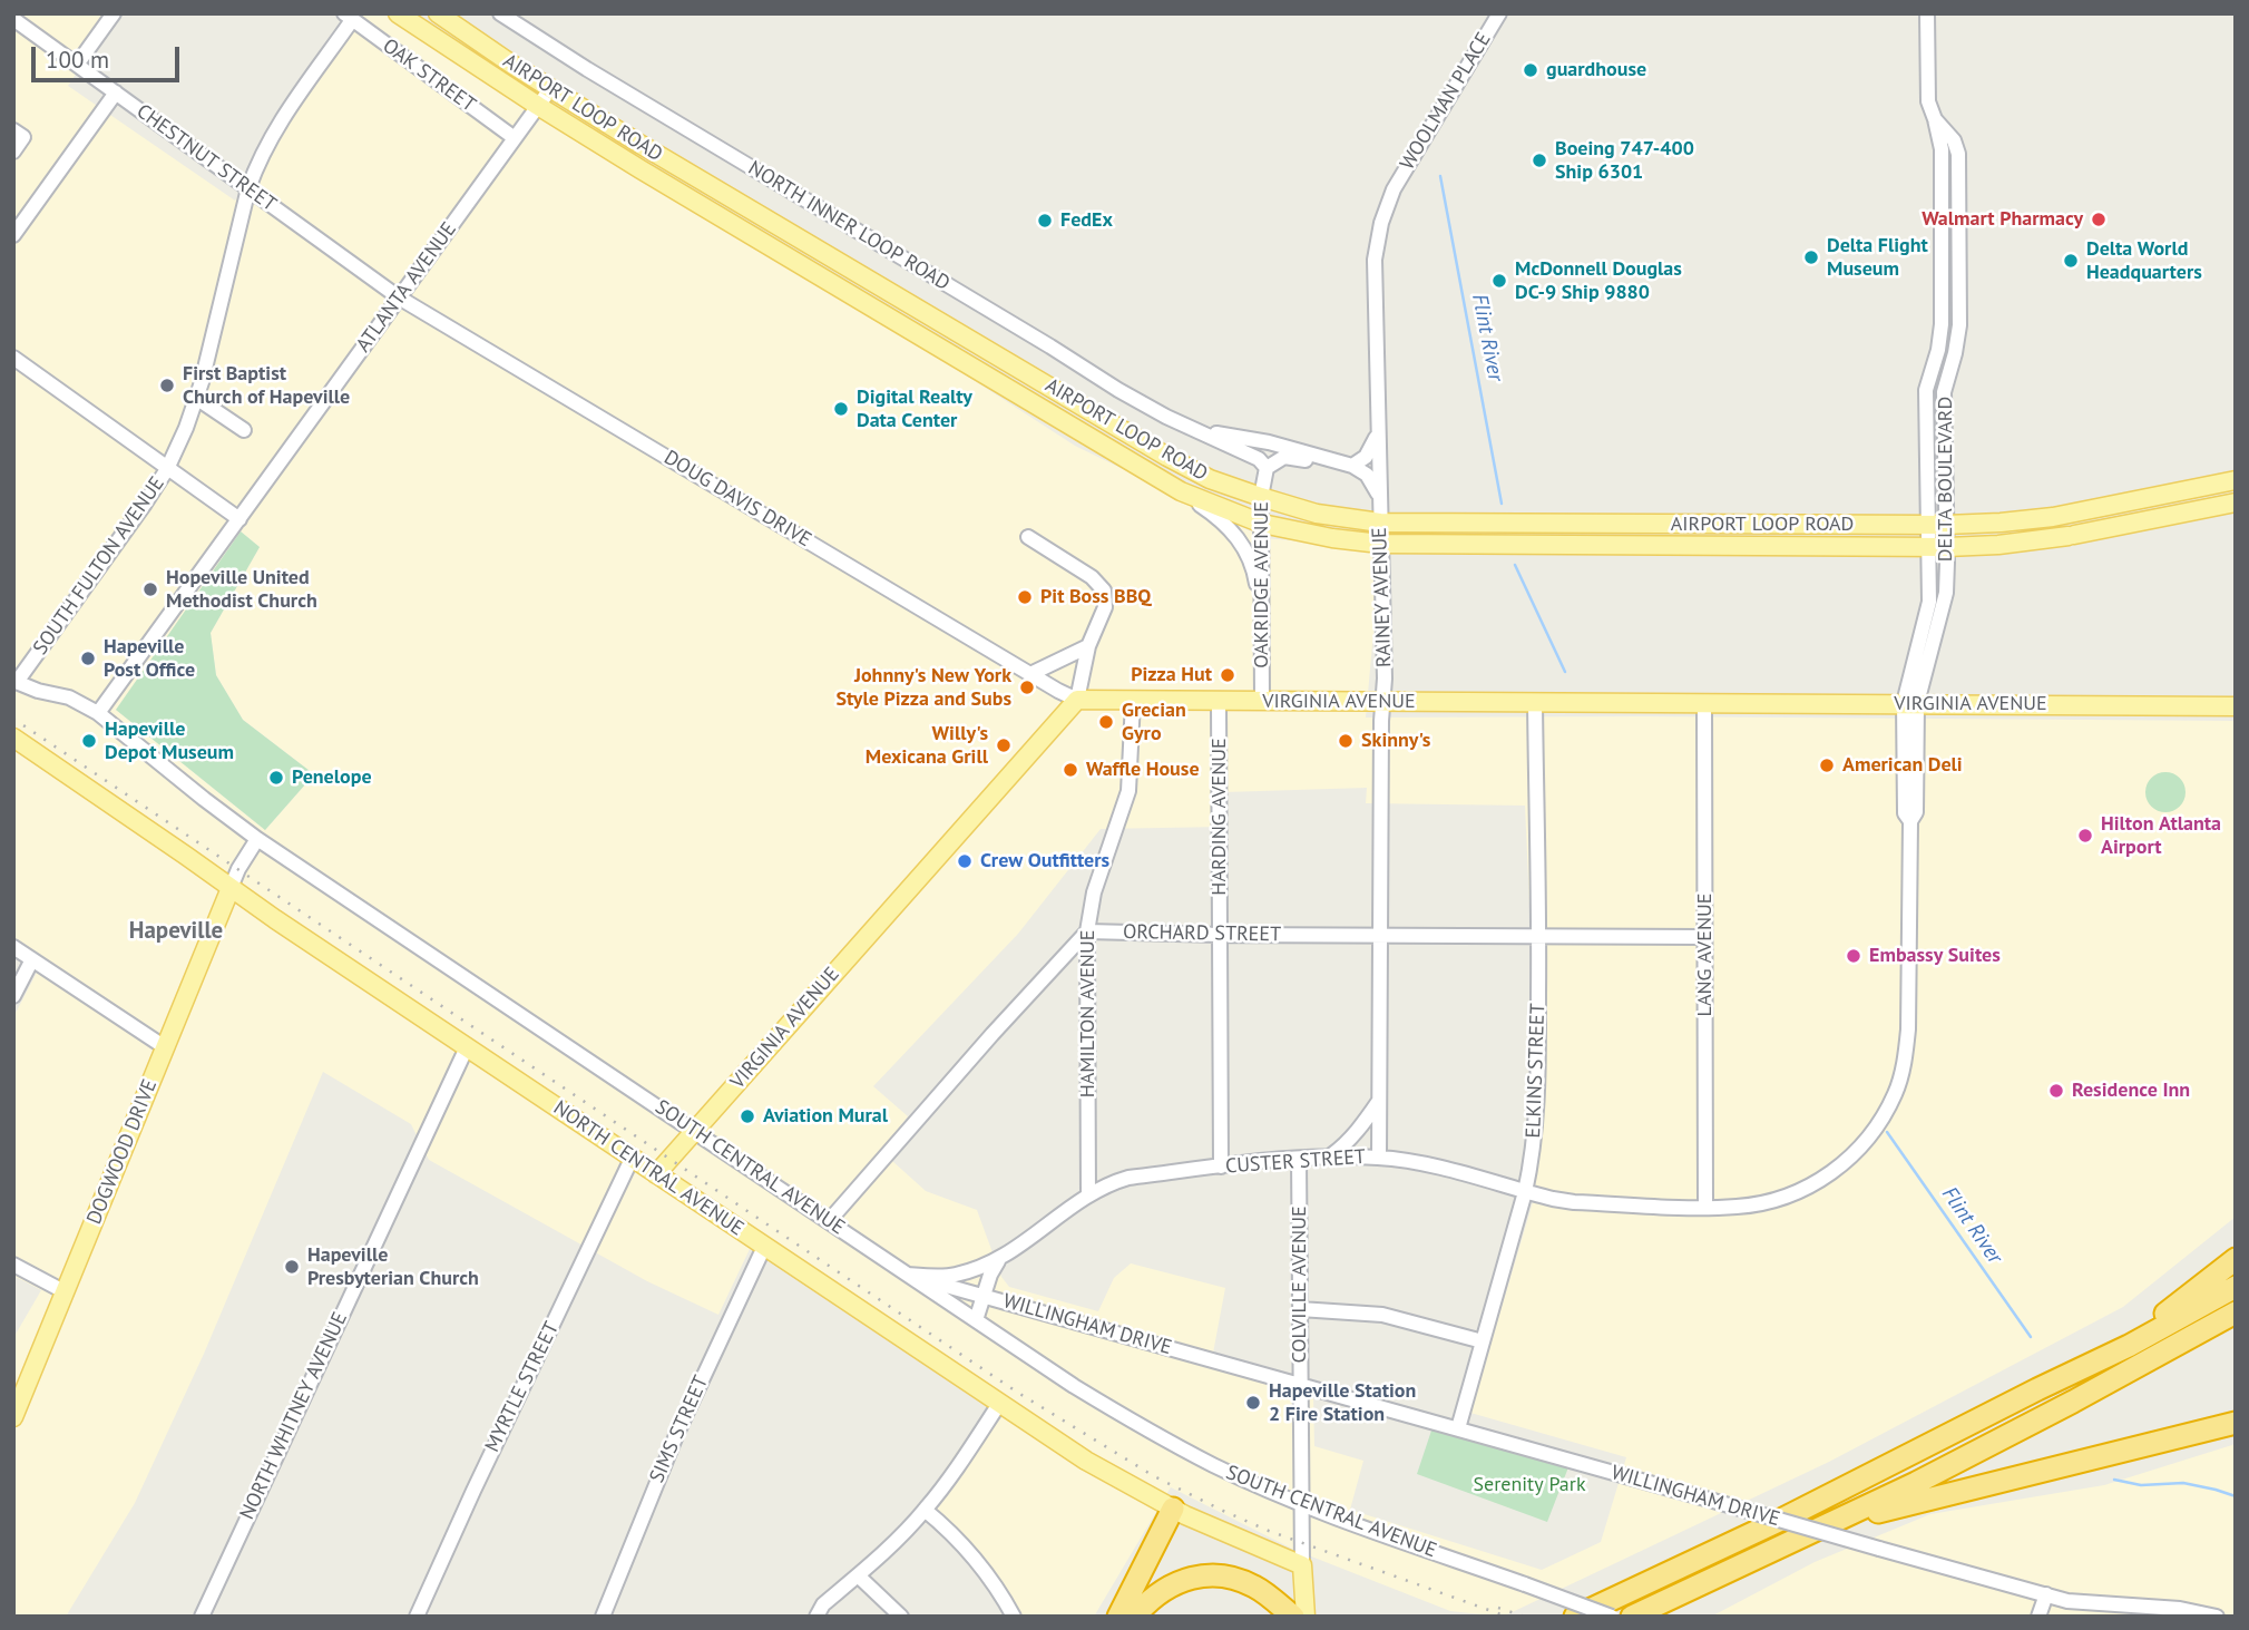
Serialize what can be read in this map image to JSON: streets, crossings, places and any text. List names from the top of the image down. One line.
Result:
{"streets":{"main road":["AIRPORT LOOP ROAD","VIRGINIA AVENUE","DOGWOOD DRIVE","NORTH CENTRAL AVENUE"],"street":["OAK STREET","WOOLMAN PLACE","CHESTNUT STREET","NORTH INNER LOOP ROAD","ATLANTA AVENUE","DELTA BOULEVARD","DOUG DAVIS DRIVE","SOUTH FULTON AVENUE","OAKRIDGE AVENUE","RAINEY AVENUE","HARDING AVENUE","ORCHARD STREET","LANG AVENUE","HAMILTON AVENUE","ELKINS STREET","CUSTER STREET","SOUTH CENTRAL AVENUE","COLVILLE AVENUE","WILLINGHAM DRIVE","MYRTLE STREET","NORTH WHITNEY AVENUE","SIMS STREET"]},"crossings":[["OAK STREET","ATLANTA AVENUE"],["OAK STREET","SOUTH FULTON AVENUE"],["WOOLMAN PLACE","RAINEY AVENUE"],["AIRPORT LOOP ROAD","ATLANTA AVENUE"],["AIRPORT LOOP ROAD","DELTA BOULEVARD"],["AIRPORT LOOP ROAD","OAKRIDGE AVENUE"],["AIRPORT LOOP ROAD","RAINEY AVENUE"],["CHESTNUT STREET","ATLANTA AVENUE"],["CHESTNUT STREET","DOUG DAVIS DRIVE"],["CHESTNUT STREET","SOUTH FULTON AVENUE"],["NORTH INNER LOOP ROAD","OAKRIDGE AVENUE"],["ATLANTA AVENUE","DOUG DAVIS DRIVE"],["ATLANTA AVENUE","SOUTH CENTRAL AVENUE"],["DELTA BOULEVARD","VIRGINIA AVENUE"],["DELTA BOULEVARD","CUSTER STREET"],["DOUG DAVIS DRIVE","VIRGINIA AVENUE"],["SOUTH FULTON AVENUE","SOUTH CENTRAL AVENUE"],["OAKRIDGE AVENUE","VIRGINIA AVENUE"],["RAINEY AVENUE","VIRGINIA AVENUE"],["RAINEY AVENUE","ORCHARD STREET"],["RAINEY AVENUE","CUSTER STREET"],["VIRGINIA AVENUE","HARDING AVENUE"],["VIRGINIA AVENUE","LANG AVENUE"],["VIRGINIA AVENUE","HAMILTON AVENUE"],["VIRGINIA AVENUE","ELKINS STREET"],["VIRGINIA AVENUE","SOUTH CENTRAL AVENUE"],["VIRGINIA AVENUE","NORTH CENTRAL AVENUE"],["HARDING AVENUE","ORCHARD STREET"],["HARDING AVENUE","CUSTER STREET"],["ORCHARD STREET","LANG AVENUE"],["ORCHARD STREET","HAMILTON AVENUE"],["ORCHARD STREET","ELKINS STREET"],["LANG AVENUE","CUSTER STREET"],["HAMILTON AVENUE","CUSTER STREET"],["ELKINS STREET","CUSTER STREET"],["ELKINS STREET","WILLINGHAM DRIVE"],["DOGWOOD DRIVE","NORTH CENTRAL AVENUE"],["CUSTER STREET","SOUTH CENTRAL AVENUE"],["CUSTER STREET","COLVILLE AVENUE"],["CUSTER STREET","WILLINGHAM DRIVE"],["SOUTH CENTRAL AVENUE","COLVILLE AVENUE"],["SOUTH CENTRAL AVENUE","WILLINGHAM DRIVE"],["NORTH CENTRAL AVENUE","COLVILLE AVENUE"],["NORTH CENTRAL AVENUE","MYRTLE STREET"],["NORTH CENTRAL AVENUE","NORTH WHITNEY AVENUE"],["NORTH CENTRAL AVENUE","SIMS STREET"],["COLVILLE AVENUE","WILLINGHAM DRIVE"]],"districts":["Hapeville"],"water":["Flint River"],"parks":["Serenity Park"],"places":["guardhouse","Boeing 747-400 Ship 6301","Walmart Pharmacy","FedEx","Delta Flight Museum","Delta World Headquarters","McDonnell Douglas DC-9 Ship 9880","First Baptist Church of Hapeville","Digital Realty Data Center","Hopeville United Methodist Church","Pit Boss BBQ","Hapeville Post Office","Pizza Hut","Johnny's New York Style Pizza and Subs","Grecian Gyro","Hapeville Depot Museum","Skinny's","Willy's Mexicana Grill","American Deli","Waffle House","Penelope","Hilton Atlanta Airport","Crew Outfitters","Embassy Suites","Residence Inn","Aviation Mural","Hapeville Presbyterian Church","Hapeville Station 2 Fire Station"],"scale_bar":"100 m"}
